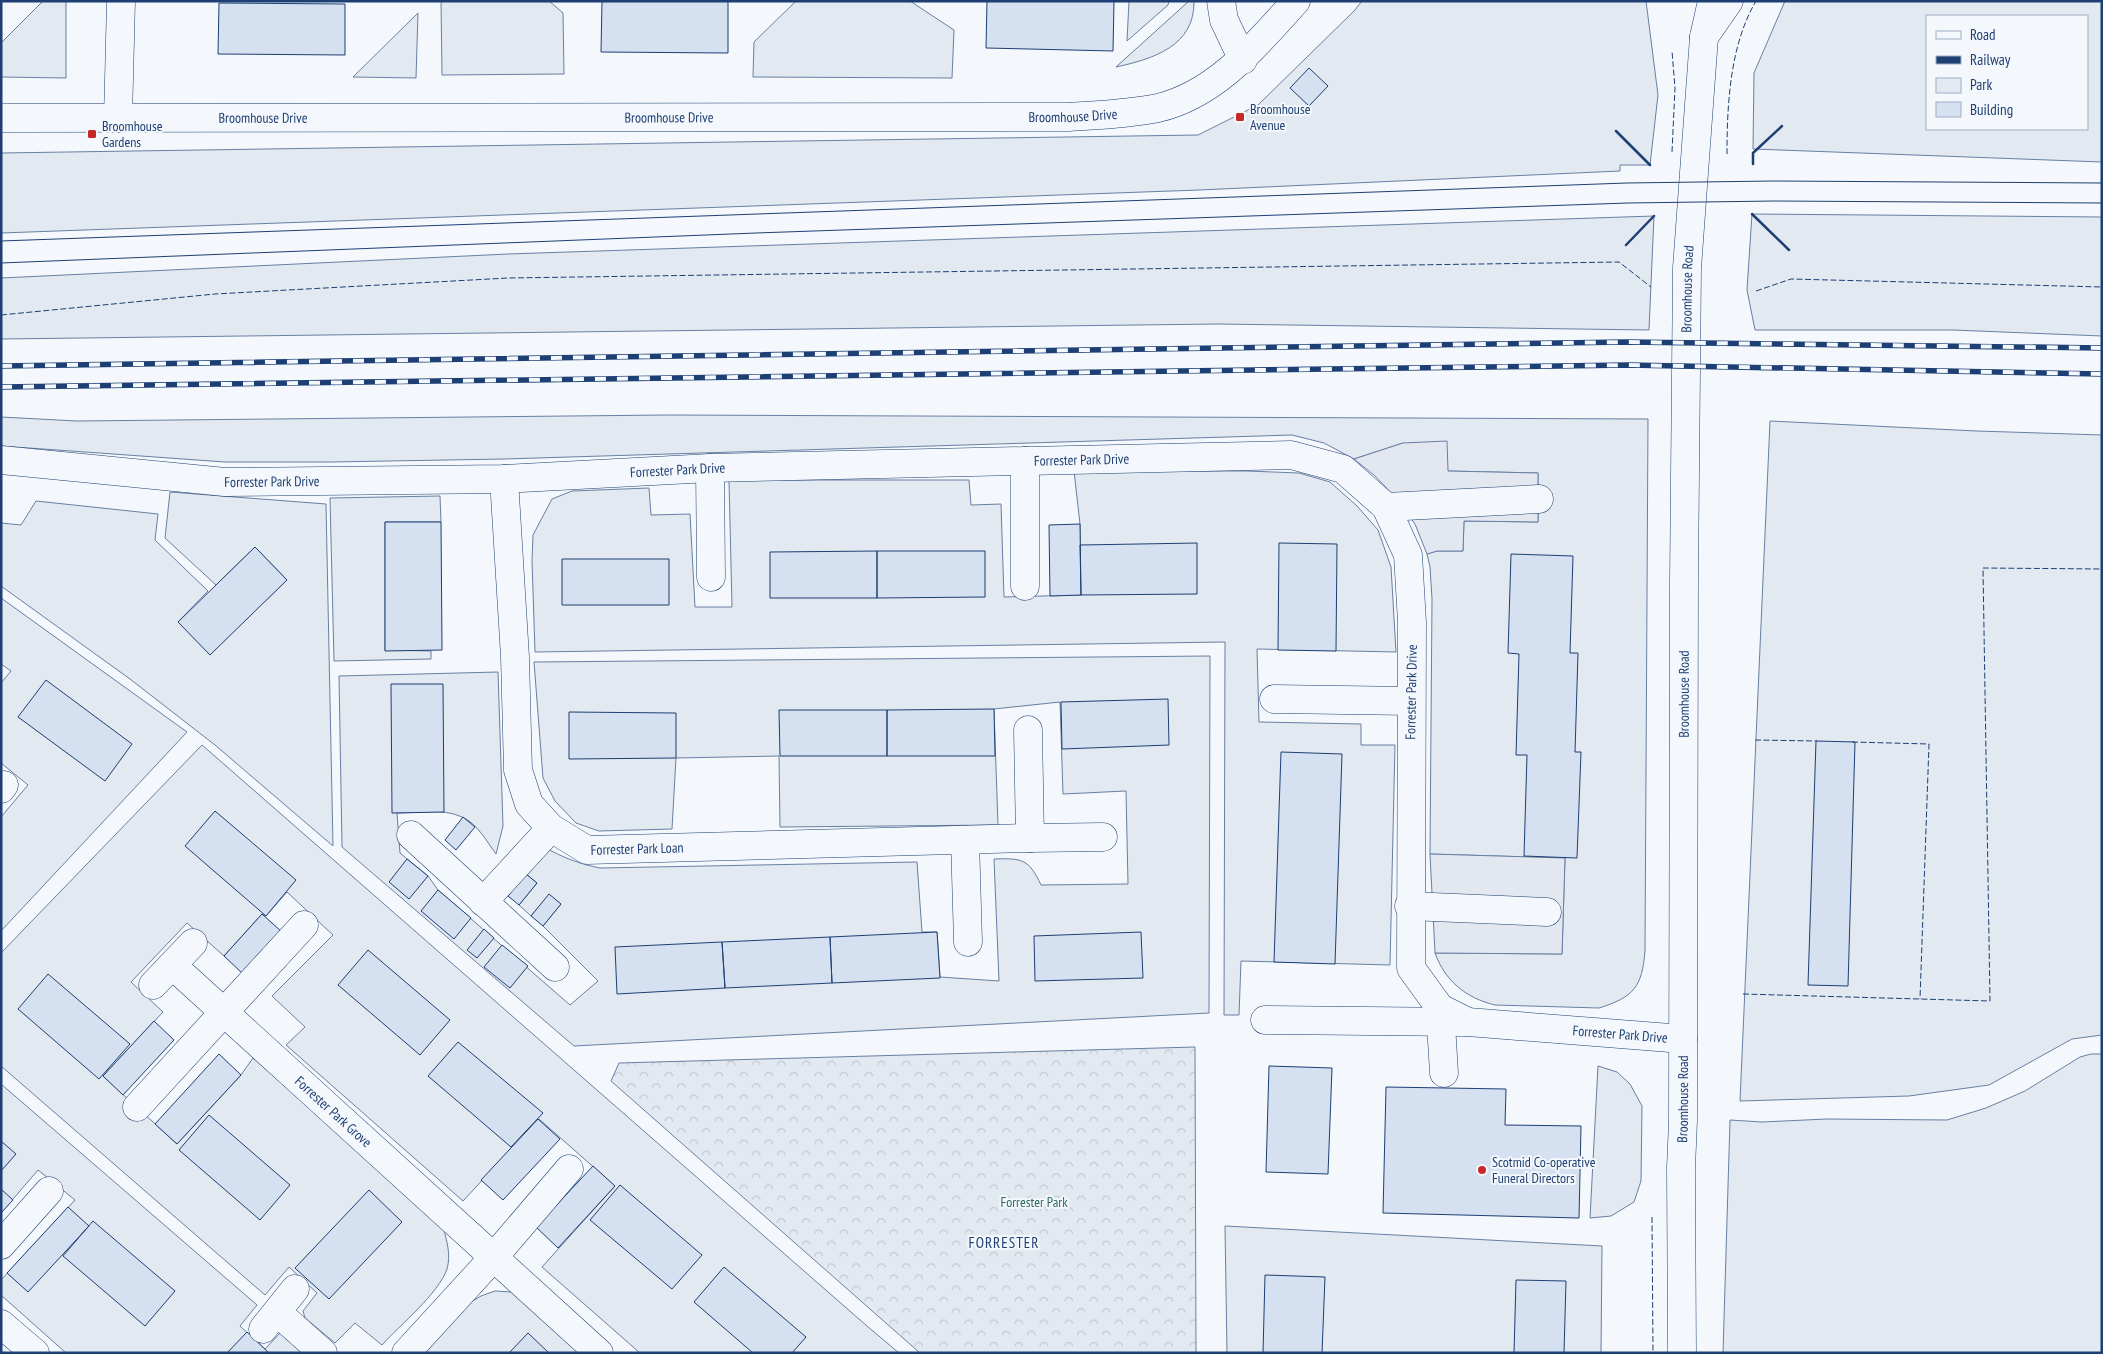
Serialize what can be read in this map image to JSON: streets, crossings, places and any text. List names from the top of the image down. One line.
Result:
{"streets":{"street":["Broomhouse Drive","Broomhouse Road","Forrester Park Drive","Forrester Park Loan","Forrester Park Grove"]},"crossings":[["Broomhouse Road","Forrester Park Drive"],["Forrester Park Drive","Forrester Park Loan"]],"districts":["FORRESTER"],"parks":["Forrester Park"],"places":{"transit":["Broomhouse Avenue","Broomhouse Gardens"],"other":["Scotmid Co-operative Funeral Directors"]},"legend":["Road","Railway","Park","Building"]}
